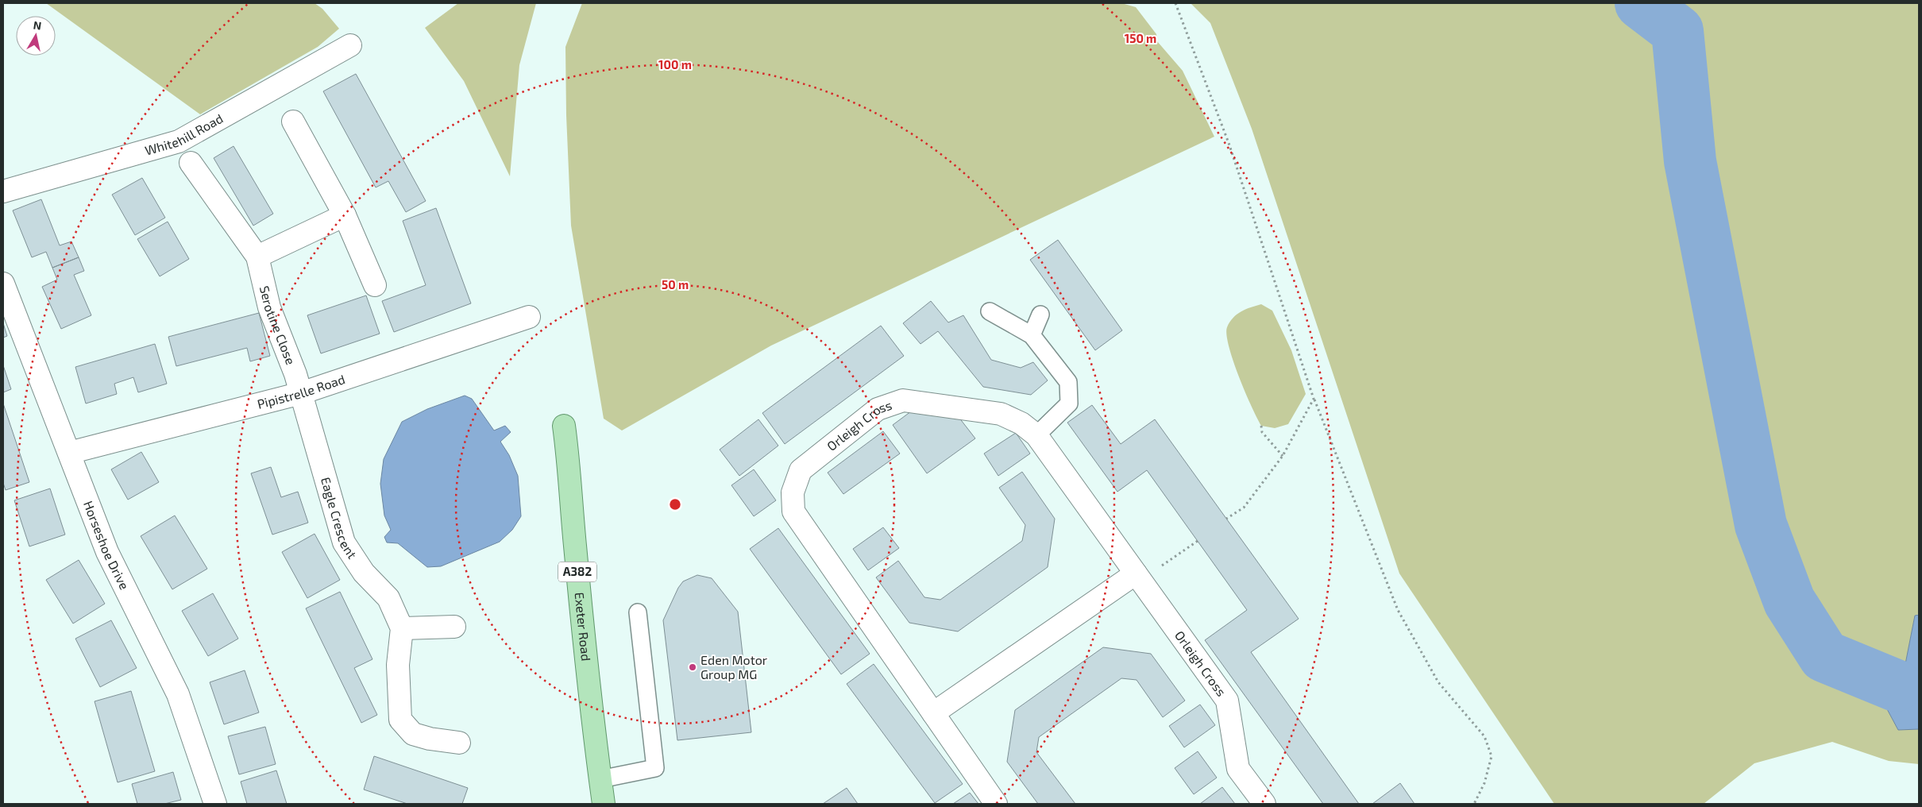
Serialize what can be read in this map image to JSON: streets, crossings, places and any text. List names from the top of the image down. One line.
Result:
{"streets":{"main road":["A382","Exeter Road"],"street":["Whitehill Road","Serotine Close","Pipistrelle Road","Orleigh Cross","Eagle Crescent","Horseshoe Drive"]},"crossings":[["Serotine Close","Pipistrelle Road"],["Serotine Close","Eagle Crescent"],["Pipistrelle Road","Eagle Crescent"],["Pipistrelle Road","Horseshoe Drive"]],"places":["Eden Motor Group MG"],"north":"top","rings":["150 m","100 m","50 m"]}
